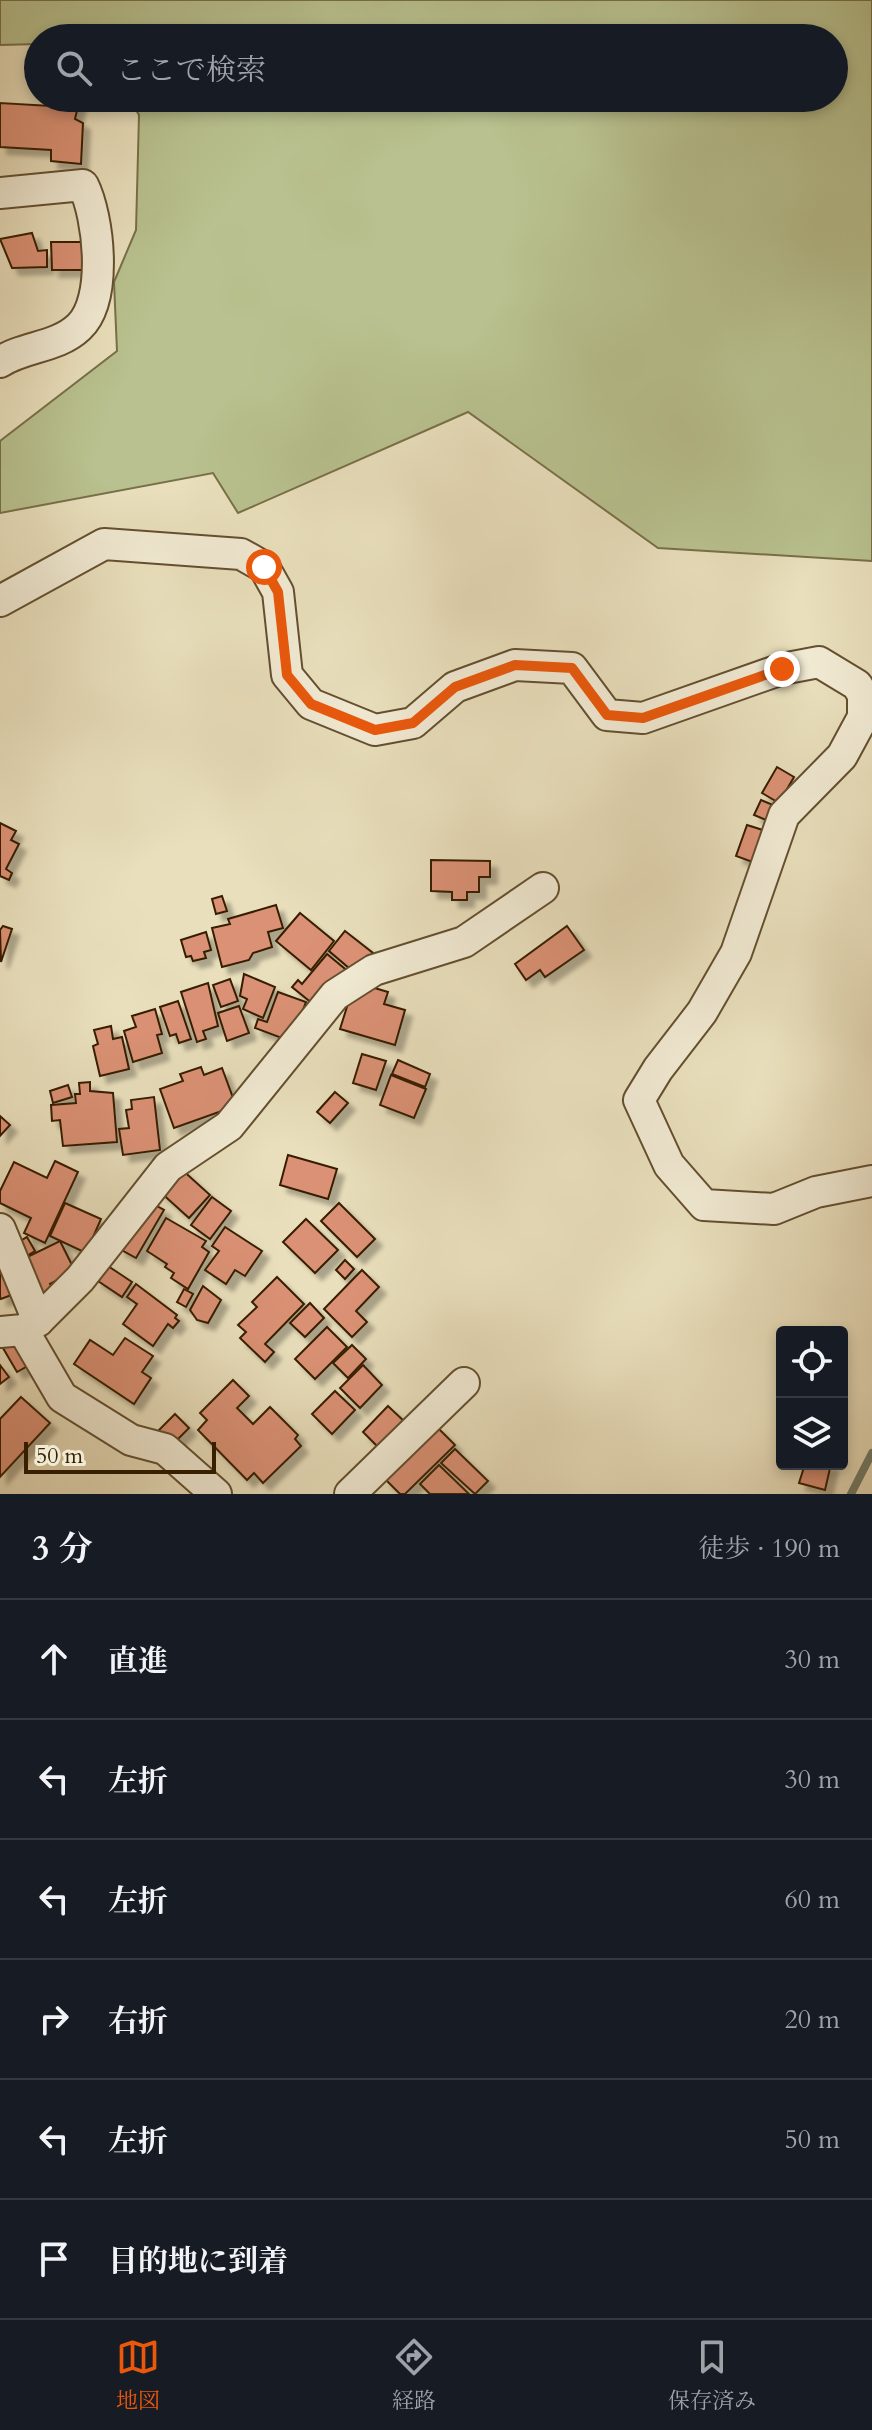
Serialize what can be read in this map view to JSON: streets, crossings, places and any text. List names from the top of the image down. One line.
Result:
{"scale_bar":"50 m","page":{"search":"ここで検索","scale":"50 m","heading":["3 分","徒歩 · 190 m"],"list":[["直進","30 m"],["左折","30 m"],["左折","60 m"],["右折","20 m"],["左折","50 m"],"目的地に到着"],"nav":["地図","経路","保存済み"]}}
